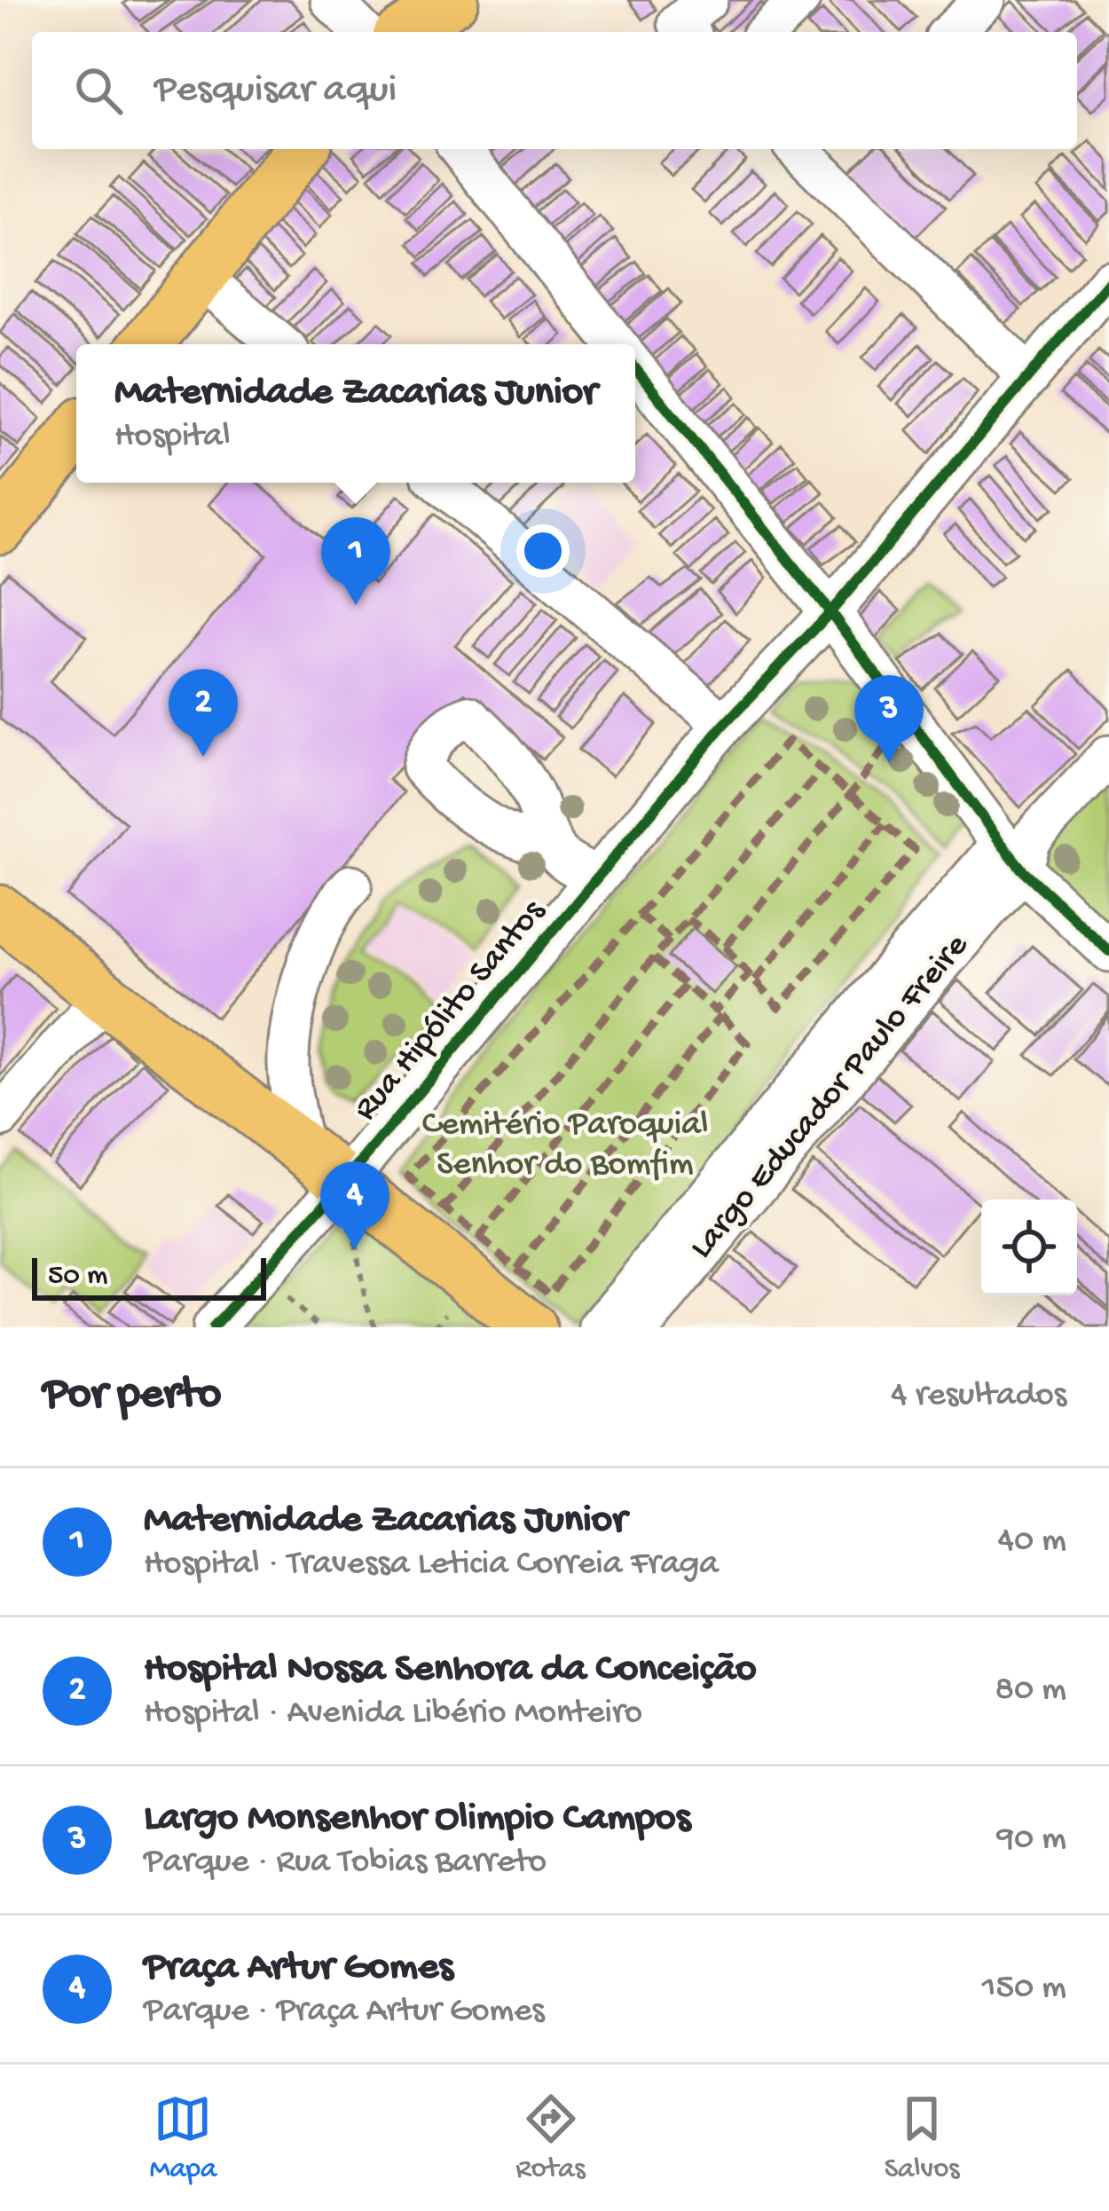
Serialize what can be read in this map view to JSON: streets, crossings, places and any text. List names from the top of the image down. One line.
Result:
{"streets":{"street":["Rua Hipólito Santos","Largo Educador Paulo Freire"]},"parks":["Cemitério Paroquial Senhor do Bomfim"],"scale_bar":"50 m","page":{"search":"Pesquisar aqui","popup":["Maternidade Zacarias Junior","Hospital"],"pins":["1","2","3","4"],"scale":"50 m","heading":["Por perto","4 resultados"],"list":[{"mark":"1","name":"Maternidade Zacarias Junior","note":"Hospital · Travessa Leticia Correia Fraga","value":"40 m"},{"mark":"2","name":"Hospital Nossa Senhora da Conceição","note":"Hospital · Avenida Libério Monteiro","value":"80 m"},{"mark":"3","name":"Largo Monsenhor Olimpio Campos","note":"Parque · Rua Tobias Barreto","value":"90 m"},{"mark":"4","name":"Praça Artur Gomes","note":"Parque · Praça Artur Gomes","value":"150 m"}],"nav":["Mapa","Rotas","Salvos"]}}
